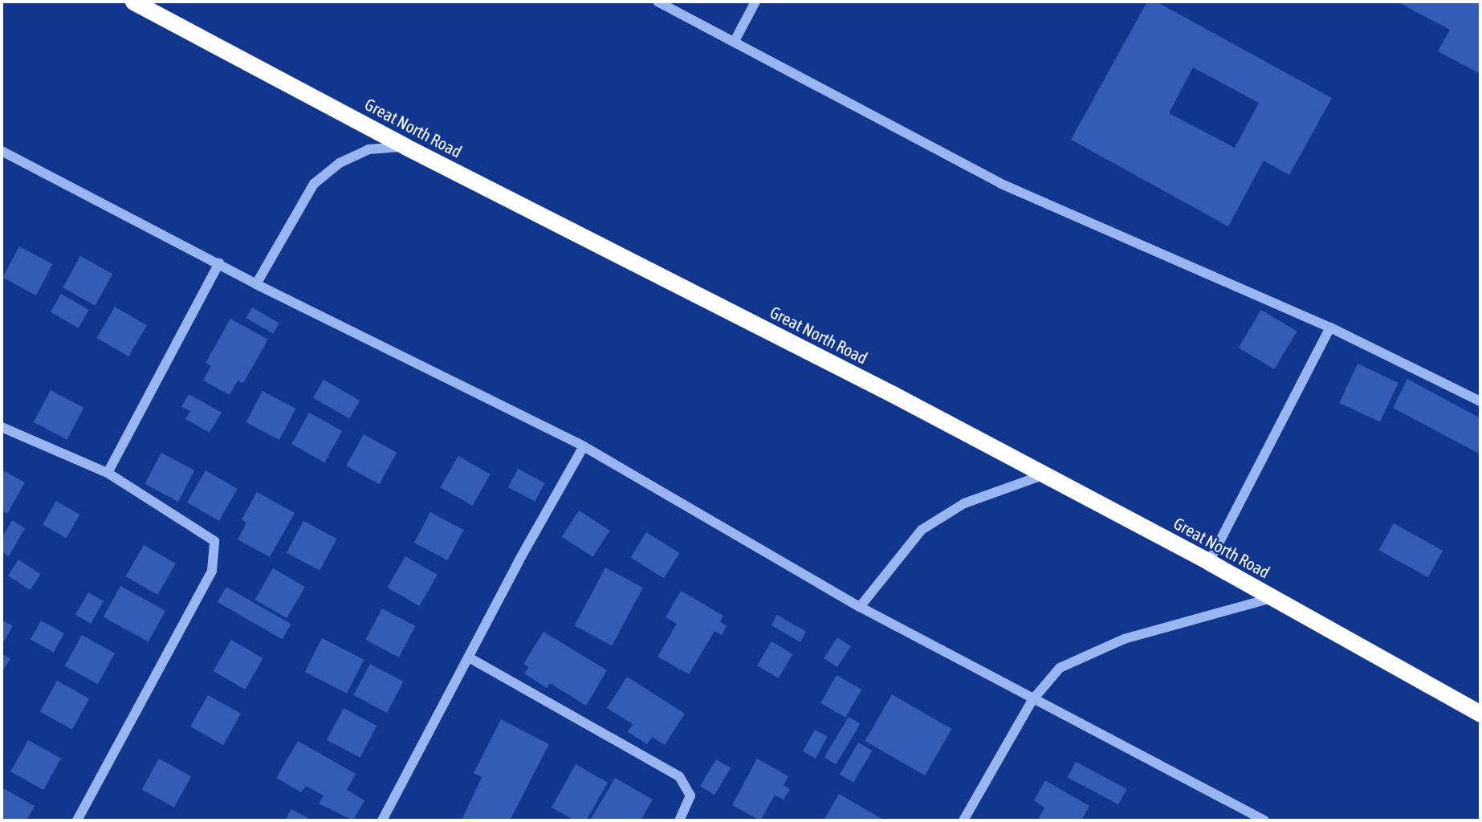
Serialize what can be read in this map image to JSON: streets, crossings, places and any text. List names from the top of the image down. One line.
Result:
{"streets":{"highway":["Great North Road"]}}
